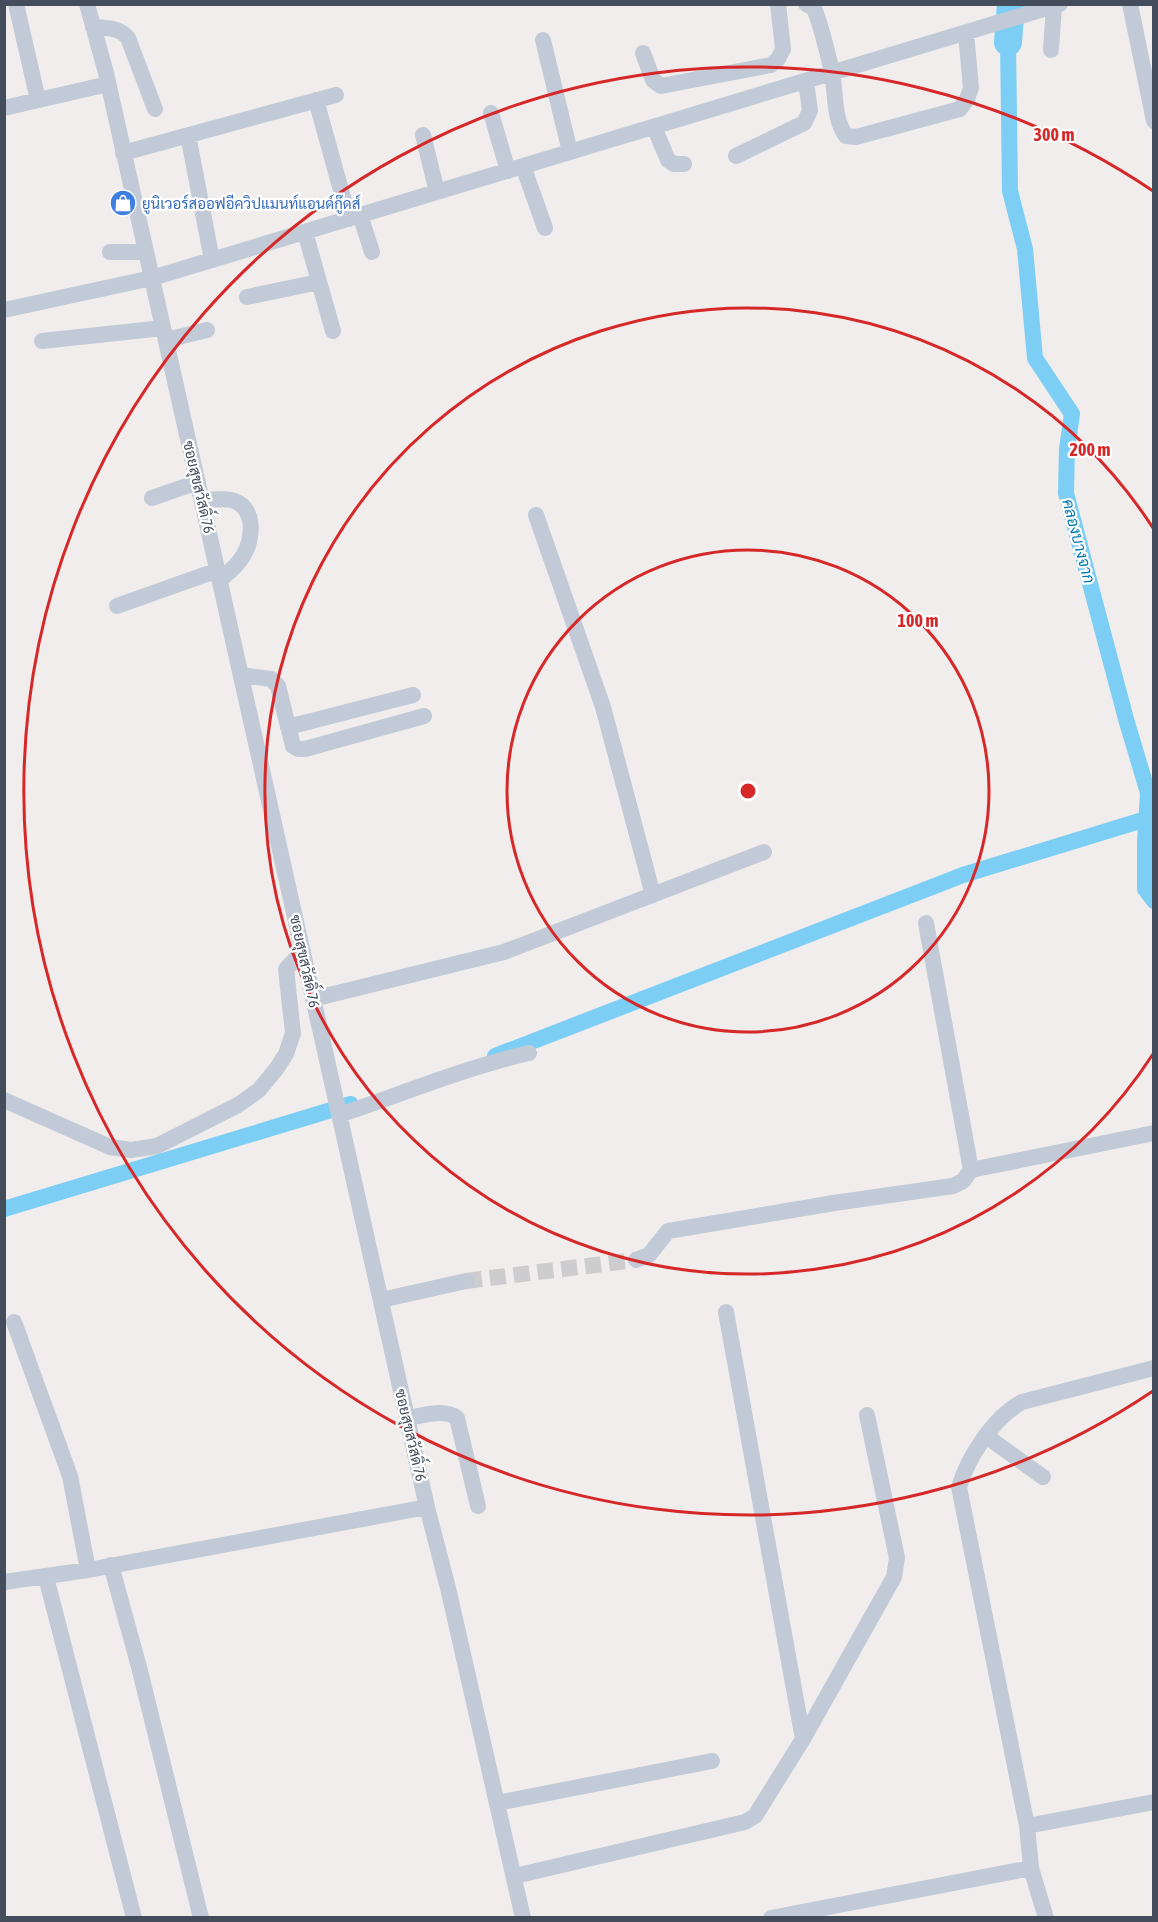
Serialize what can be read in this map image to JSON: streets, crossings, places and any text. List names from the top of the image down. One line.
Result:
{"streets":{"street":["ซอยสุขสวัสดิ์ 76"]},"water":["คลองบางจาก"],"places":{"shop":["ยูนิเวอร์สออฟอีควิปแมนท์แอนด์กู๊ดส์"]},"rings":["300 m","200 m","100 m"]}
